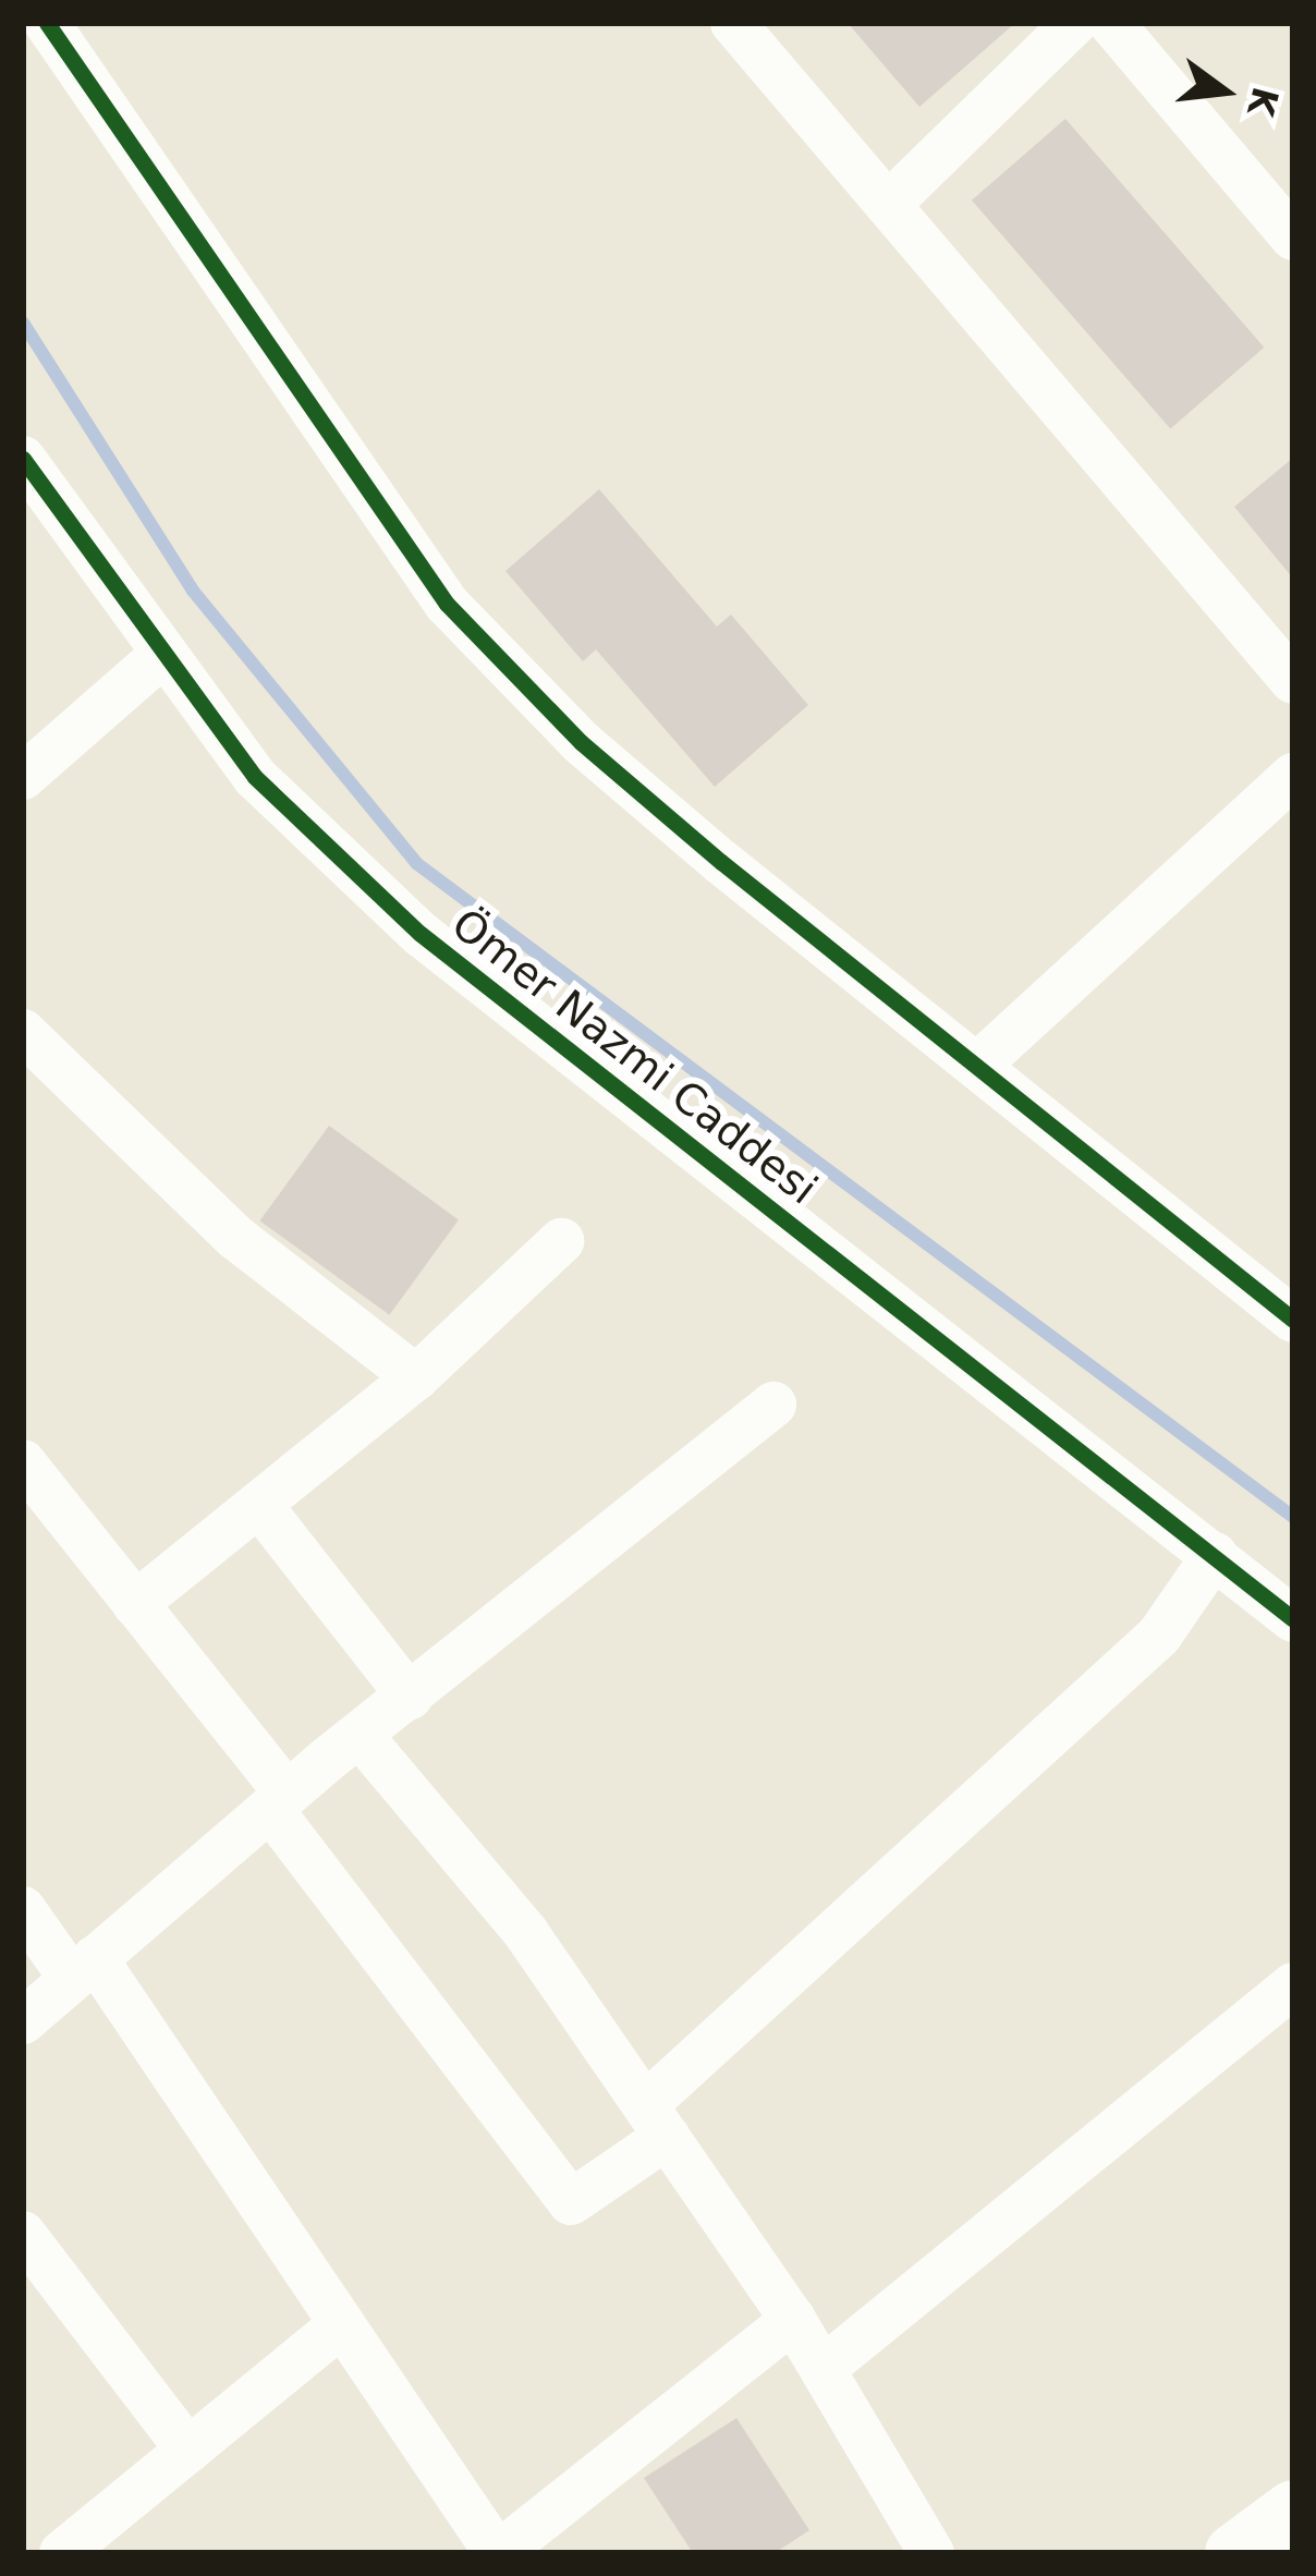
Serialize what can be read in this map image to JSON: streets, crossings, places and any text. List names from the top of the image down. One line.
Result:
{"streets":{"street":["Ömer Nazmi Caddesi"]},"north":"right"}
